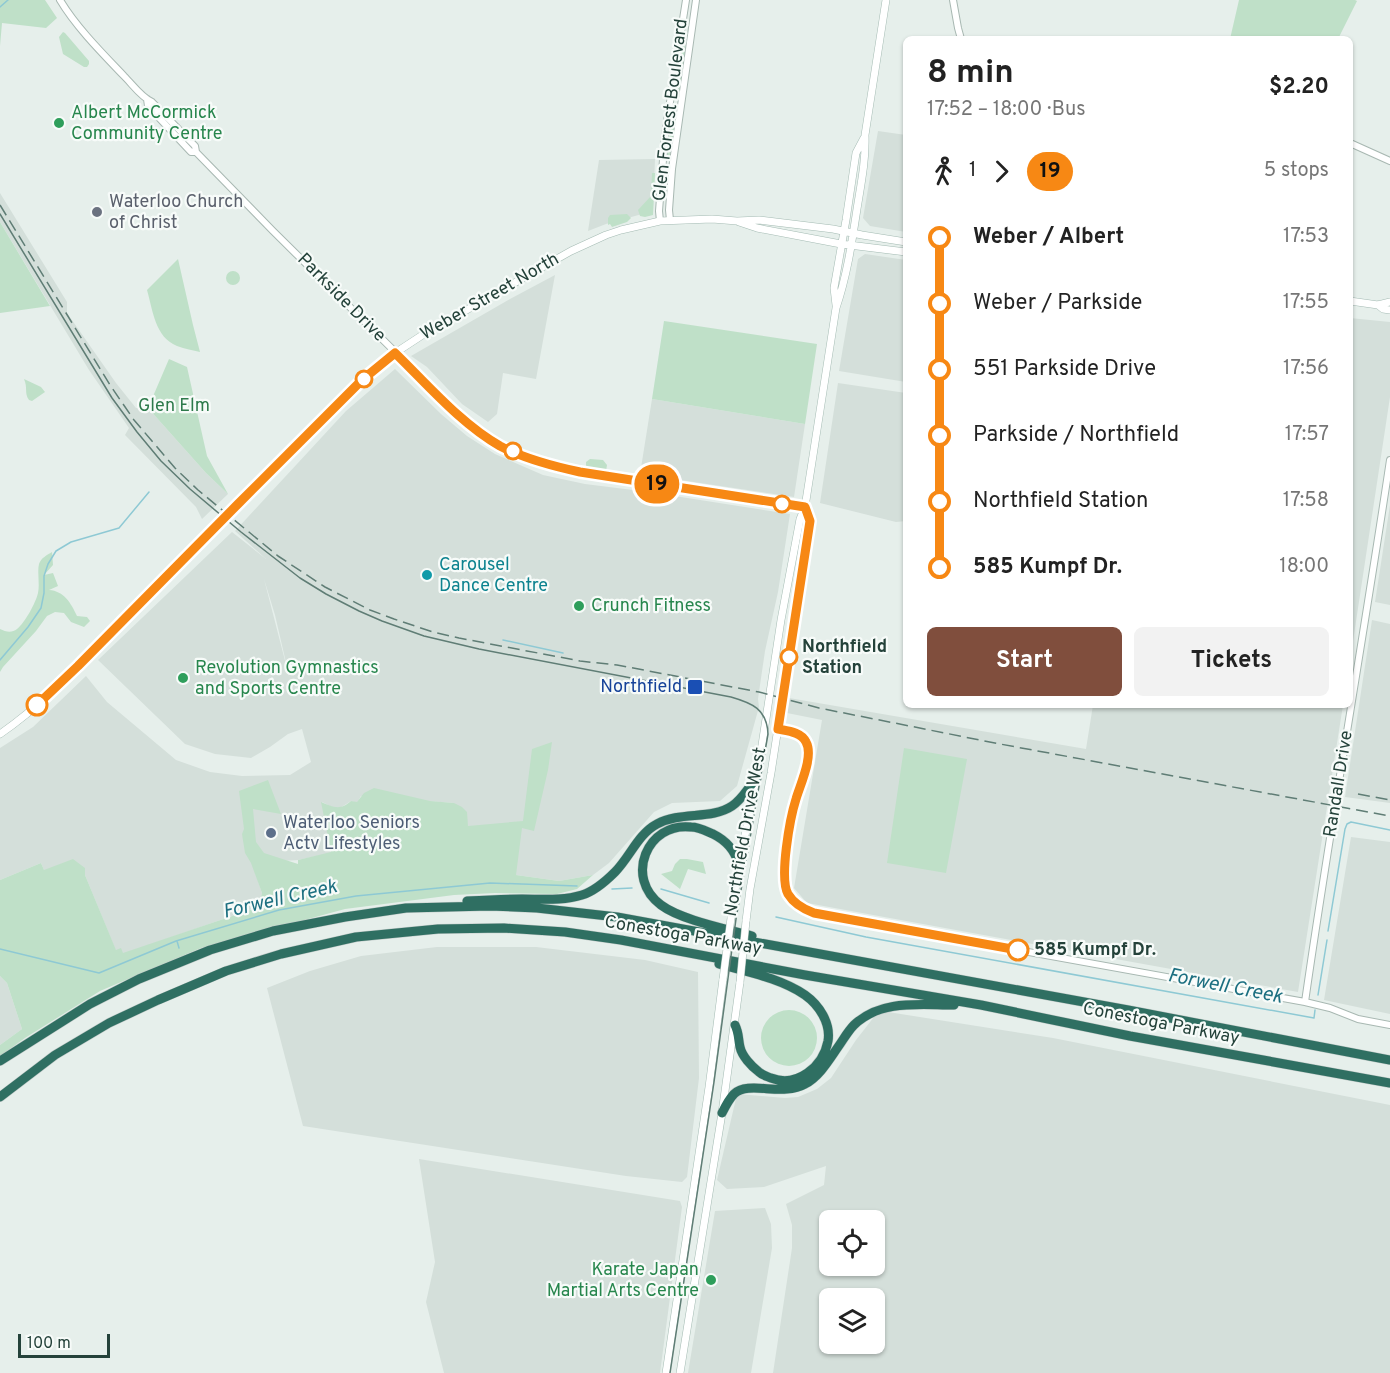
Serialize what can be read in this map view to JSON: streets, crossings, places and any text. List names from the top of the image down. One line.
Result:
{"streets":{"highway":["Conestoga Parkway"],"main road":["Weber Street North","Northfield Drive West"],"street":["Glen Forrest Boulevard","Parkside Drive","Randall Drive"]},"crossings":[["Glen Forrest Boulevard","Weber Street North"],["Weber Street North","Parkside Drive"],["Weber Street North","Northfield Drive West"],["Parkside Drive","Northfield Drive West"]],"water":["Forwell Creek"],"parks":["Glen Elm"],"places":{"other":["Albert McCormick Community Centre","Waterloo Church of Christ","Carousel Dance Centre","Crunch Fitness","Northfield Station","Revolution Gymnastics and Sports Centre","Waterloo Seniors Actv Lifestyles","585 Kumpf Dr.","Karate Japan Martial Arts Centre"],"transit":["Northfield"]},"lines":["bus line 19"],"scale_bar":"100 m","page":{"on_map":"19","heading":["8 min","17:52 – 18:00 · Bus","$2.20"],"legs":["1","19","5 stops"],"list":[{"name":"Weber / Albert","value":"17:53"},{"name":"Weber / Parkside","value":"17:55"},{"name":"551 Parkside Drive","value":"17:56"},{"name":"Parkside / Northfield","value":"17:57"},{"name":"Northfield Station","value":"17:58"},{"name":"585 Kumpf Dr.","value":"18:00"}],"buttons":["Start","Tickets"],"scale":"100 m"}}
